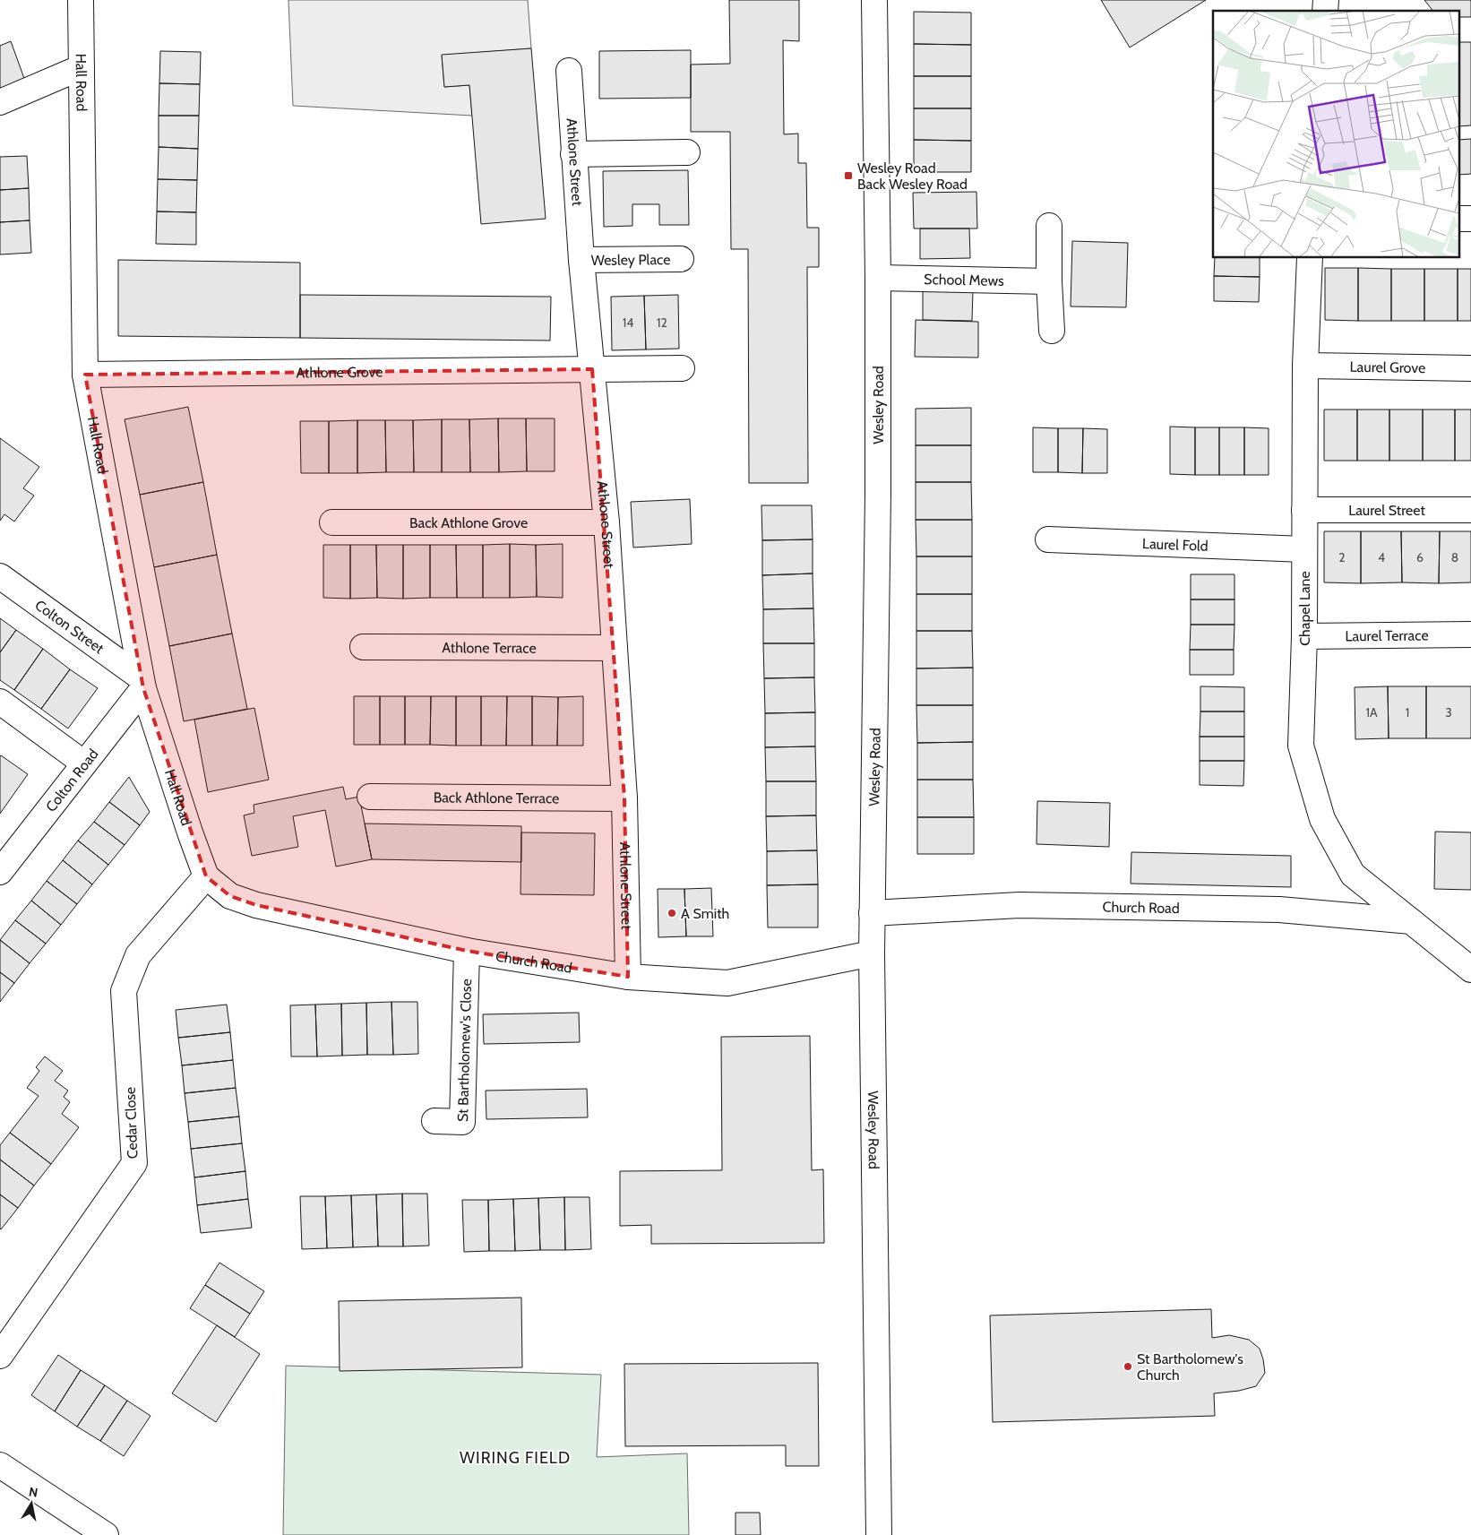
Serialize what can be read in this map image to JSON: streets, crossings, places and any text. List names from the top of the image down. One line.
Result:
{"streets":{"street":["Hall Road","Athlone Street","Wesley Place","School Mews","Laurel Grove","Athlone Grove","Wesley Road","Laurel Street","Back Athlone Grove","Laurel Fold","Chapel Lane","Colton Street","Laurel Terrace","Athlone Terrace","Colton Road","Back Athlone Terrace","Church Road","St Bartholomew's Close","Cedar Close"]},"crossings":[["Hall Road","Athlone Grove"],["Hall Road","Colton Street"],["Hall Road","Colton Road"],["Hall Road","Church Road"],["Hall Road","Cedar Close"],["Athlone Street","Wesley Place"],["Athlone Street","Athlone Grove"],["Athlone Street","Back Athlone Grove"],["Athlone Street","Athlone Terrace"],["Athlone Street","Back Athlone Terrace"],["Athlone Street","Church Road"],["School Mews","Wesley Road"],["Laurel Grove","Chapel Lane"],["Wesley Road","Church Road"],["Laurel Street","Chapel Lane"],["Laurel Fold","Chapel Lane"],["Chapel Lane","Laurel Terrace"],["Chapel Lane","Church Road"],["Colton Street","Colton Road"],["Church Road","St Bartholomew's Close"],["Church Road","Cedar Close"]],"districts":["WIRING FIELD"],"places":{"transit":["Wesley Road Back Wesley Road"],"other":["A Smith","St Bartholomew's Church"]},"house_numbers":["14","12","2","4","6","8","1A","1","3"],"north":"top"}
